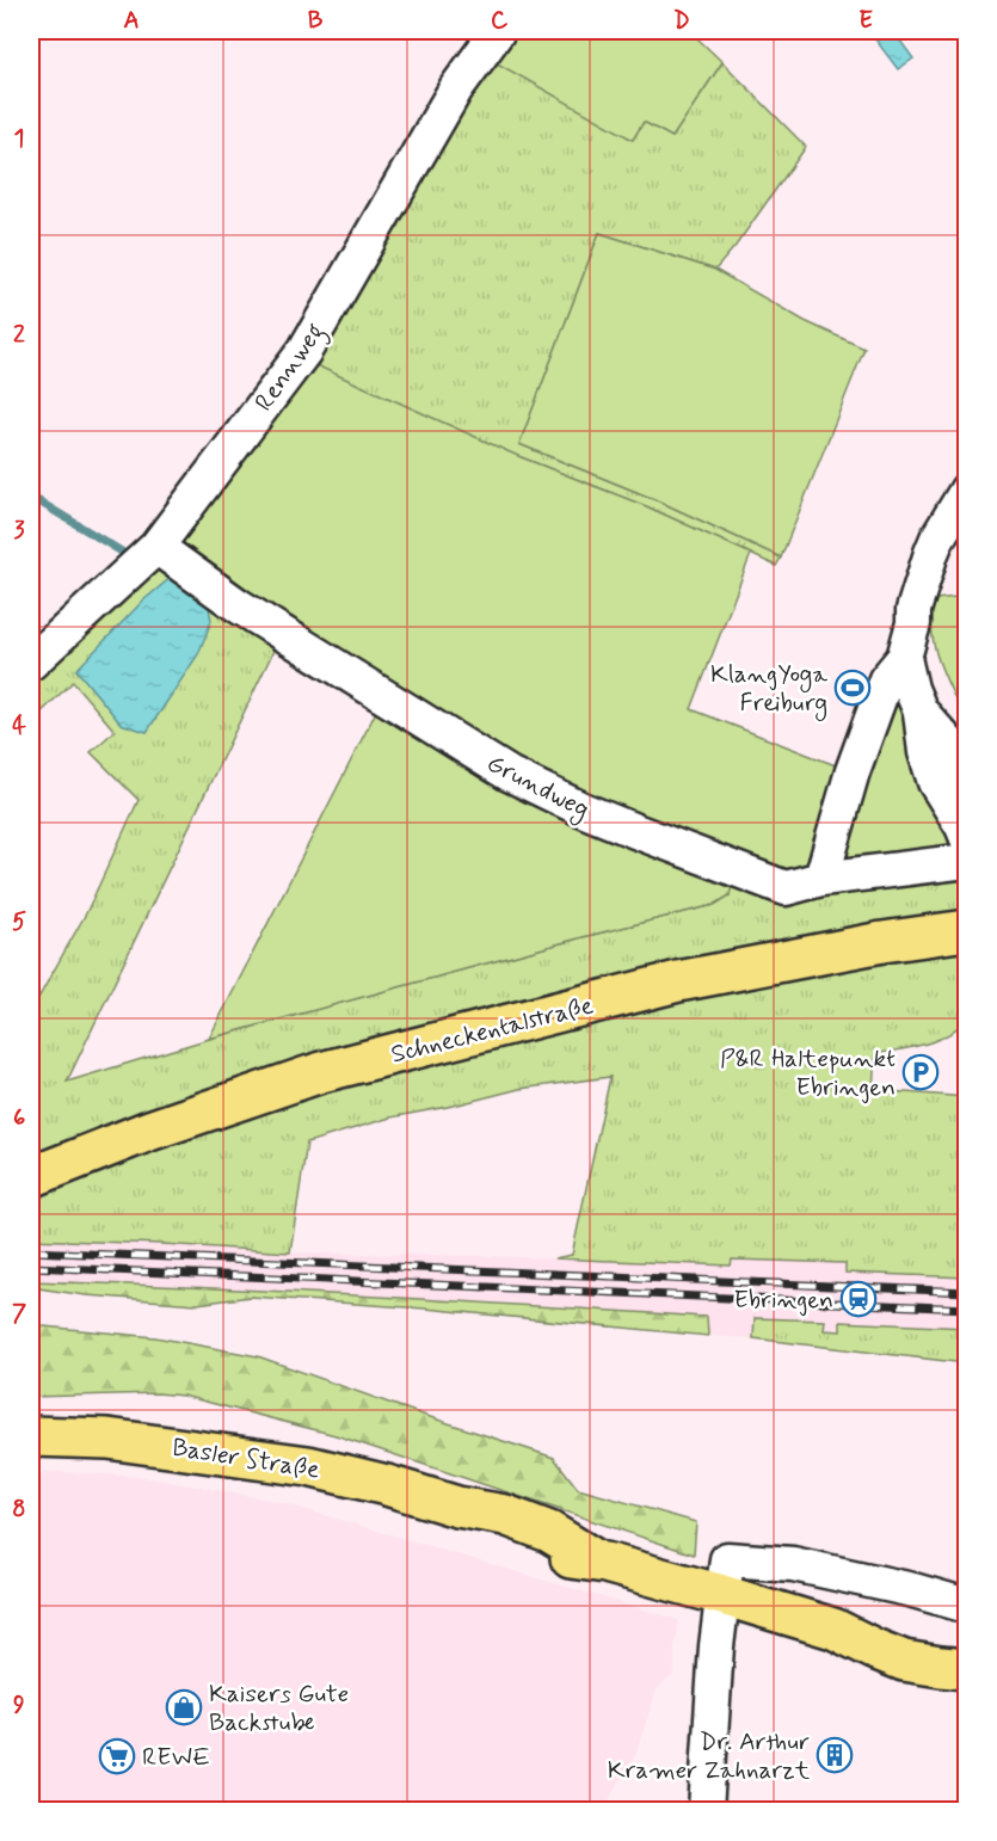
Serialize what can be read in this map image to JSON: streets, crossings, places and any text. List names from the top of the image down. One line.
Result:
{"streets":{"main road":["Schneckentalstraße","Basler Straße"],"street":["Rennweg","Grundweg"]},"crossings":[["Rennweg","Grundweg"]],"places":{"sports":["KlangYoga Freiburg"],"parking":["P&R Haltepunkt Ebringen"],"station":["Ebringen"],"shop":["Kaisers Gute Backstube"],"building":["Dr. Arthur Kramer Zahnarzt"],"supermarket":["REWE"]},"grid":{"columns":["A","B","C","D","E"],"rows":["1","2","3","4","5","6","7","8","9"]}}
